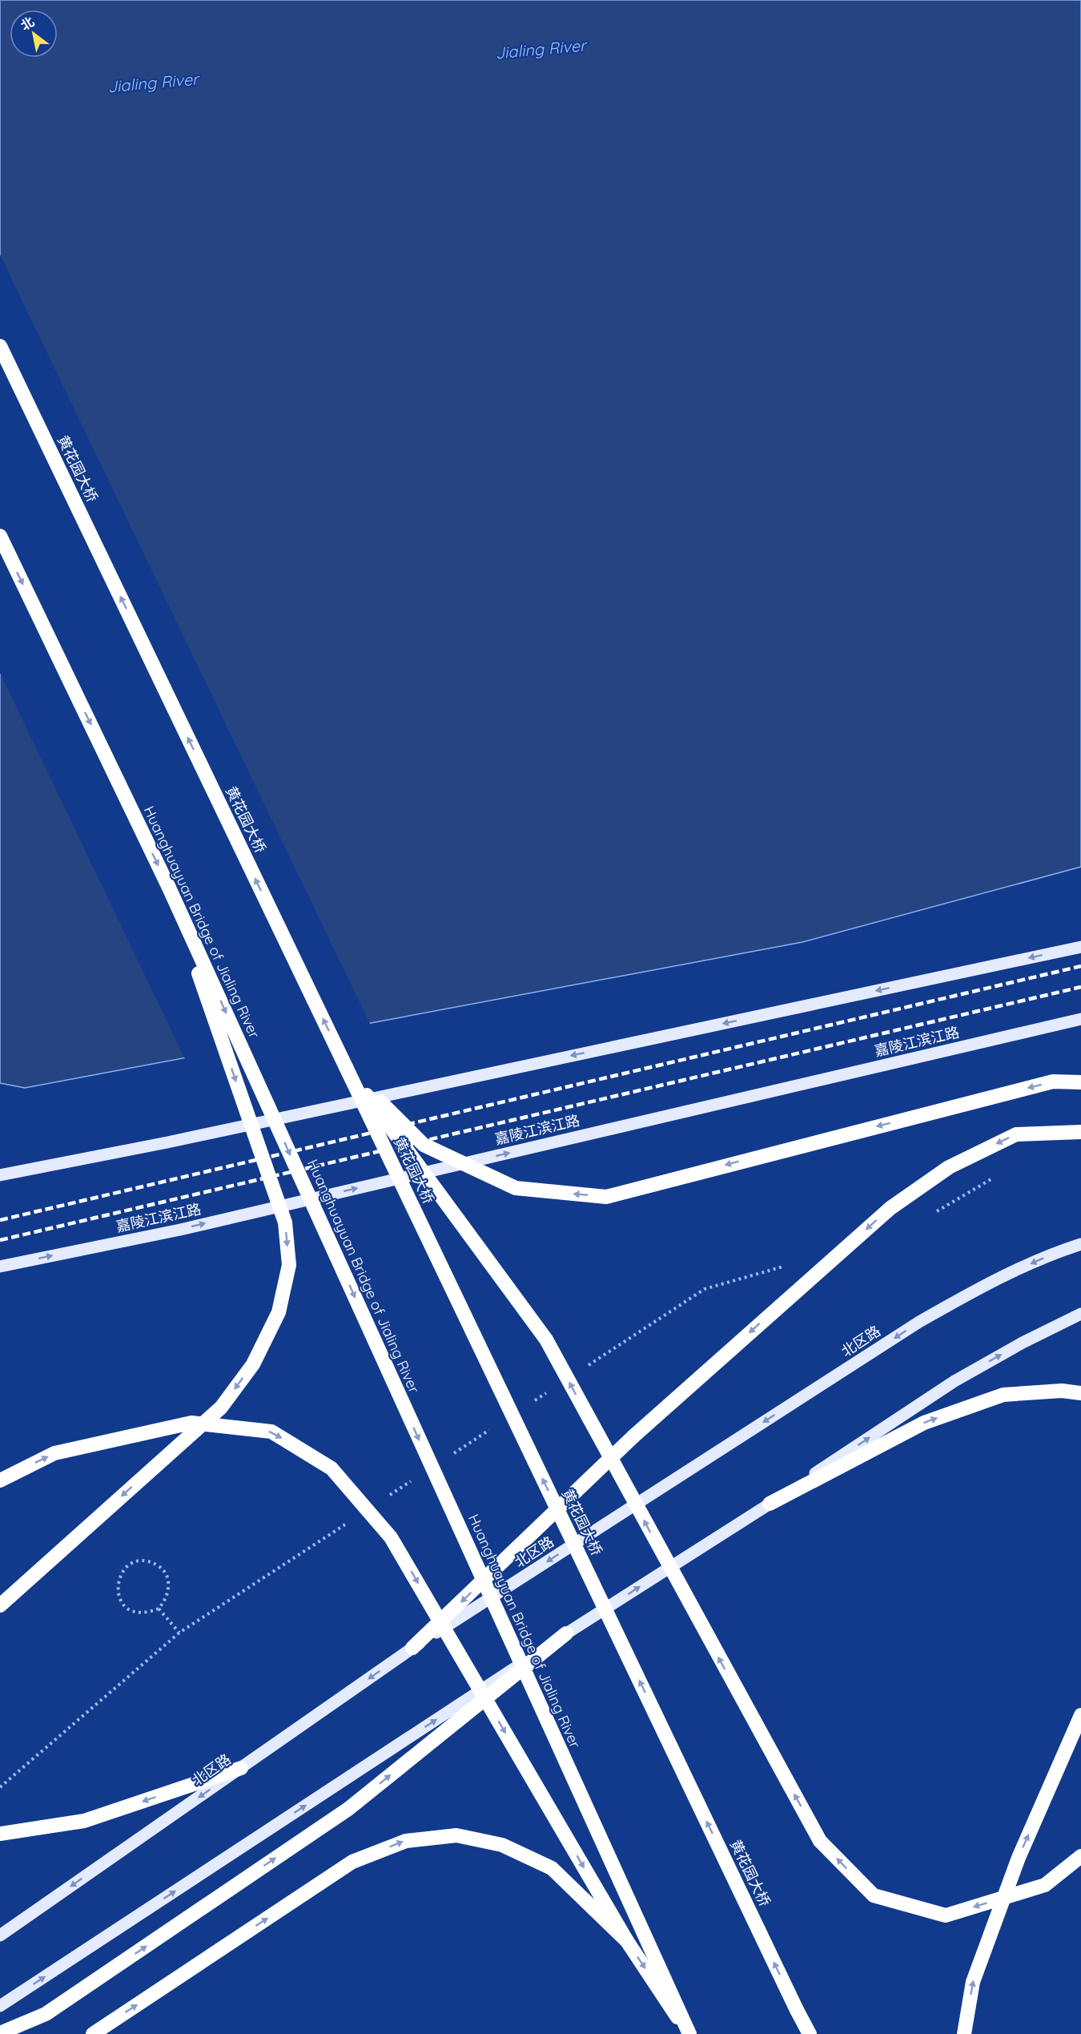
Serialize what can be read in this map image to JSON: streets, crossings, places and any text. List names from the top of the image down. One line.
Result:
{"streets":{"highway":["黄花园大桥","Huanghuayuan Bridge of Jialing River"],"main road":["嘉陵江滨江路","北区路"]},"one_way":["黄花园大桥","Huanghuayuan Bridge of Jialing River"],"water":["Jialing River"],"north":"top left"}
